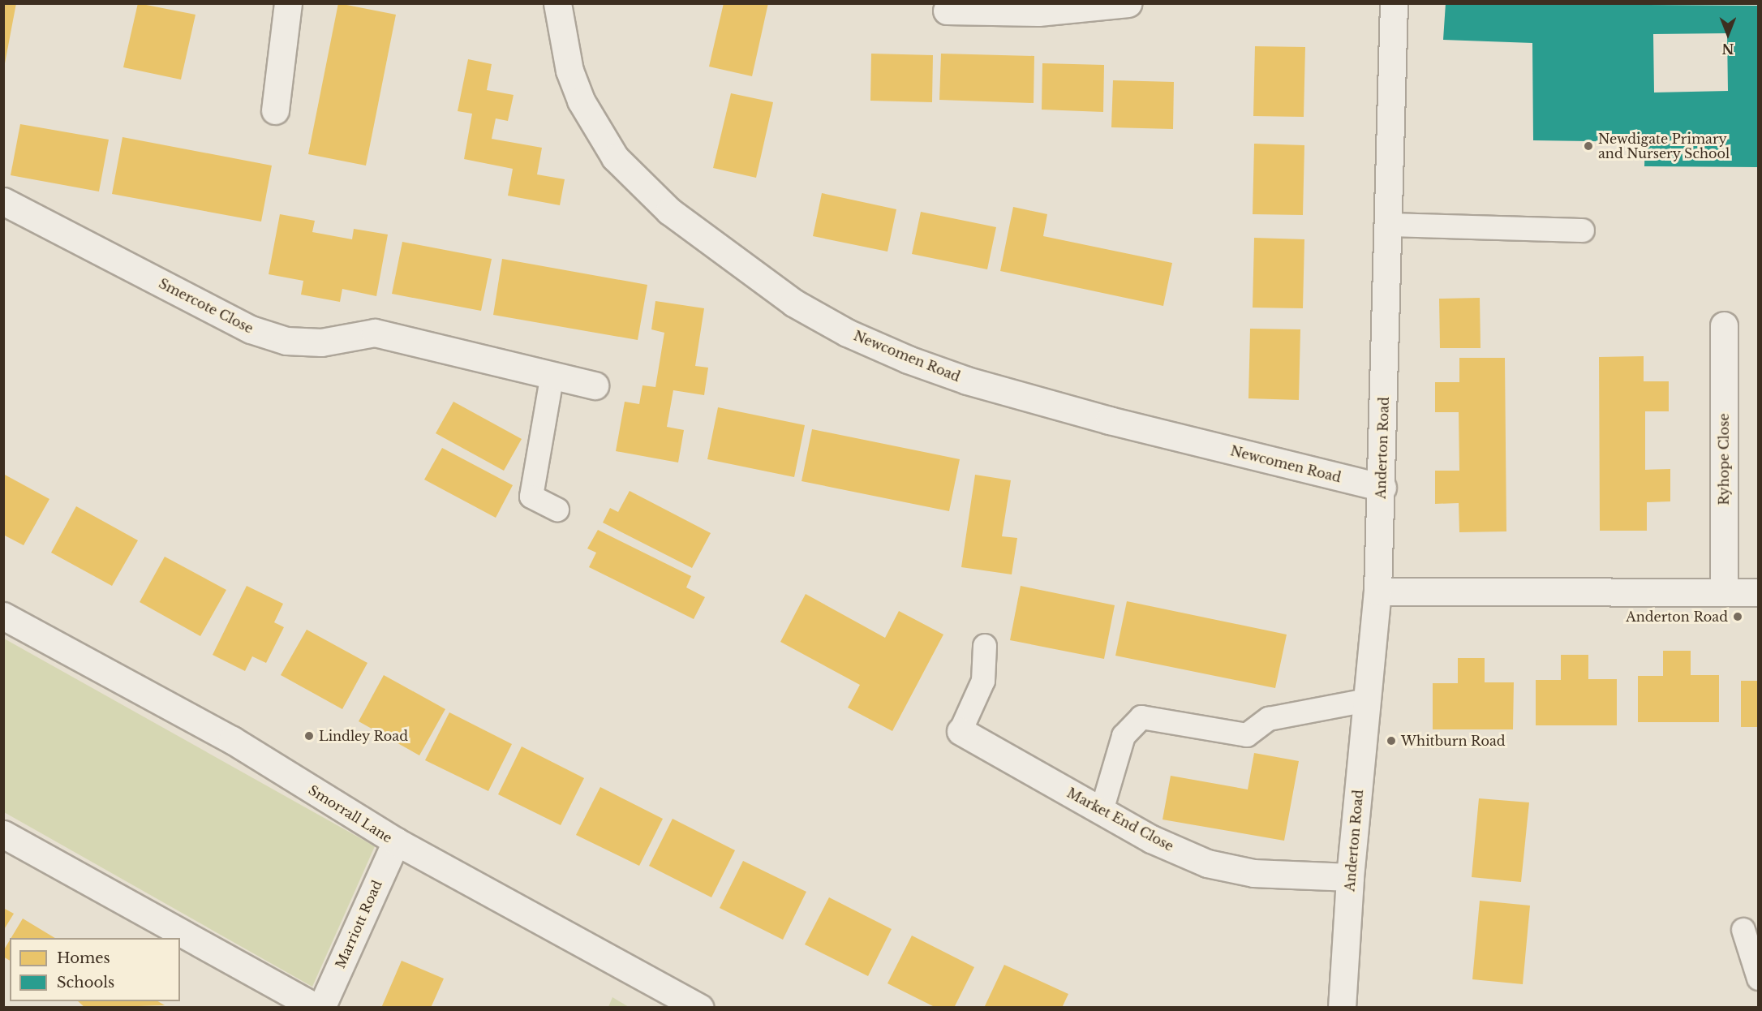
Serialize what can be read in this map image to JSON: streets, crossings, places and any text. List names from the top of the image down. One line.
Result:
{"streets":{"street":["Smercote Close","Newcomen Road","Anderton Road","Ryhope Close","Smorrall Lane","Market End Close","Marriott Road"]},"crossings":[["Newcomen Road","Anderton Road"],["Anderton Road","Market End Close"],["Smorrall Lane","Marriott Road"]],"places":["Newdigate Primary and Nursery School","Anderton Road","Lindley Road","Whitburn Road"],"legend":["Homes","Schools"],"north":"bottom"}
